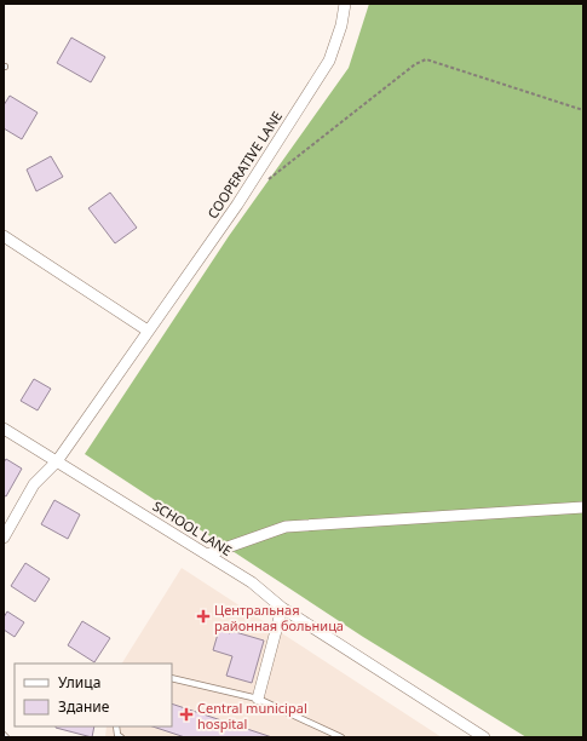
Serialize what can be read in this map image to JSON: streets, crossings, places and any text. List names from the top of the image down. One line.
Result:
{"streets":{"street":["COOPERATIVE LANE","SCHOOL LANE"]},"crossings":[["COOPERATIVE LANE","SCHOOL LANE"]],"places":{"health":["Центральная районная больница","Central municipal hospital"]},"legend":["Улица","Здание"]}
